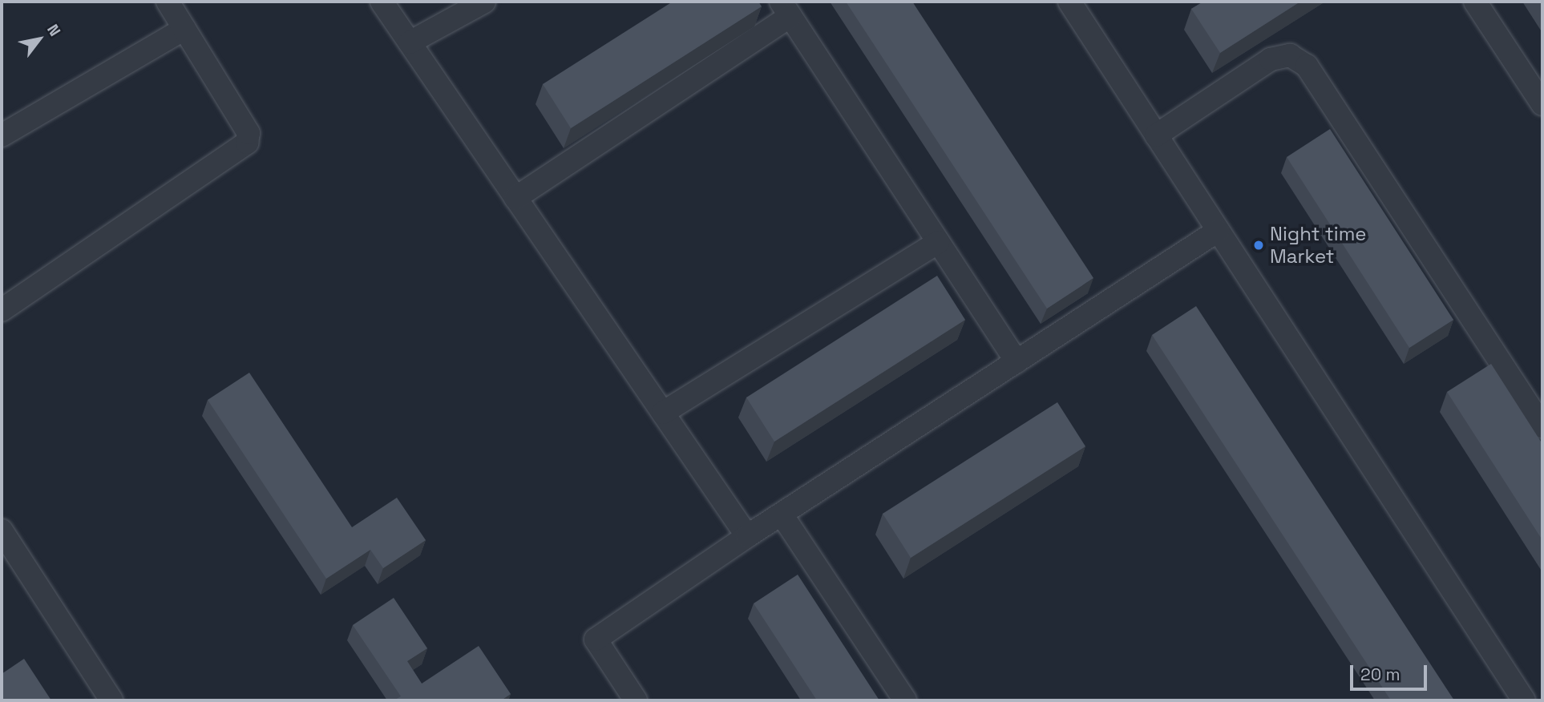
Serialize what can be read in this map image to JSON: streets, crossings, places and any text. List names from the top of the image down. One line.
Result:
{"places":["Night time Market"],"scale_bar":"20 m","north":"top right"}
